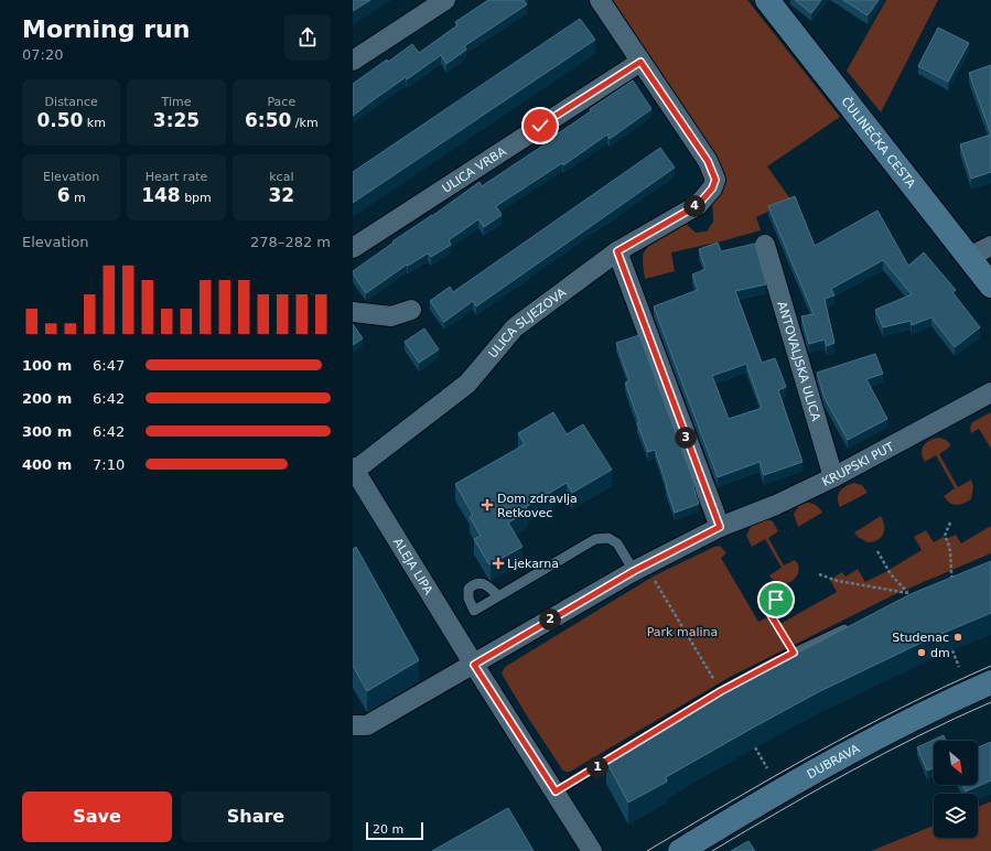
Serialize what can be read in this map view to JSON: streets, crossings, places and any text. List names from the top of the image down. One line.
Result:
{"streets":{"main road":["ČULINEČKA CESTA","DUBRAVA"],"street":["ULICA VRBA","ULICA SLJEZOVA","ANTOVALJSKA ULICA","KRUPSKI PUT","ALEJA LIPA"]},"crossings":[["ULICA VRBA","ULICA SLJEZOVA"],["ULICA SLJEZOVA","ALEJA LIPA"],["ANTOVALJSKA ULICA","KRUPSKI PUT"],["KRUPSKI PUT","ALEJA LIPA"]],"parks":["Park malina"],"places":{"health":["Dom zdravlja Retkovec","Ljekarna"],"other":["Studenac","dm"]},"scale_bar":"20 m","north":"bottom right","page":{"heading":["Morning run","07:20"],"stats":[["Distance","0.50 km"],["Time","3:25"],["Pace","6:50 /km"],["Elevation","6 m"],["Heart rate","148 bpm"],["kcal","32"]],"pins":["4","3","2","1"],"chart":["Elevation","278–282 m"],"list":[{"name":"100 m","note":"6:47"},{"name":"200 m","note":"6:42"},{"name":"300 m","note":"6:42"},{"name":"400 m","note":"7:10"}],"buttons":["Save","Share"],"scale":"20 m"}}
